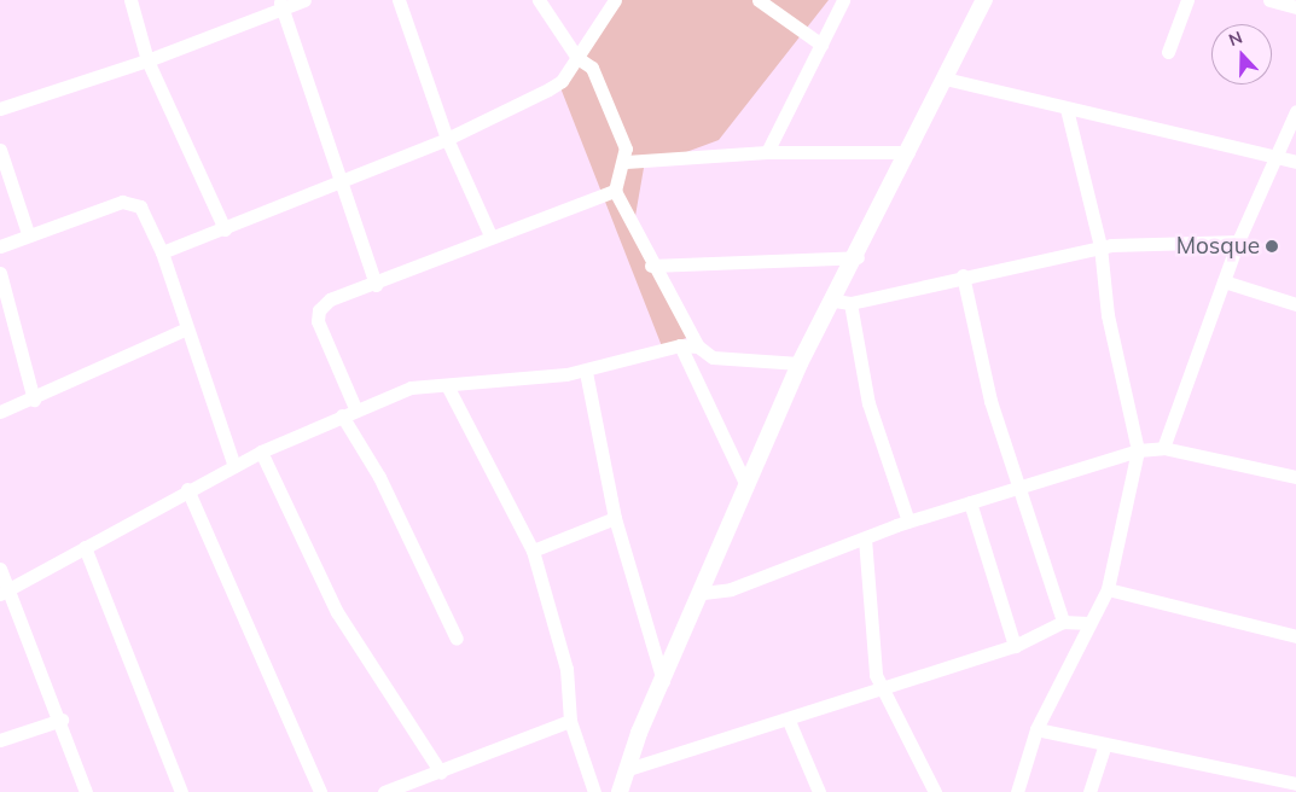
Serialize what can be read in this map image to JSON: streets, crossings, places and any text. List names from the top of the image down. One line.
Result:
{"places":["Mosque"],"north":"top"}
